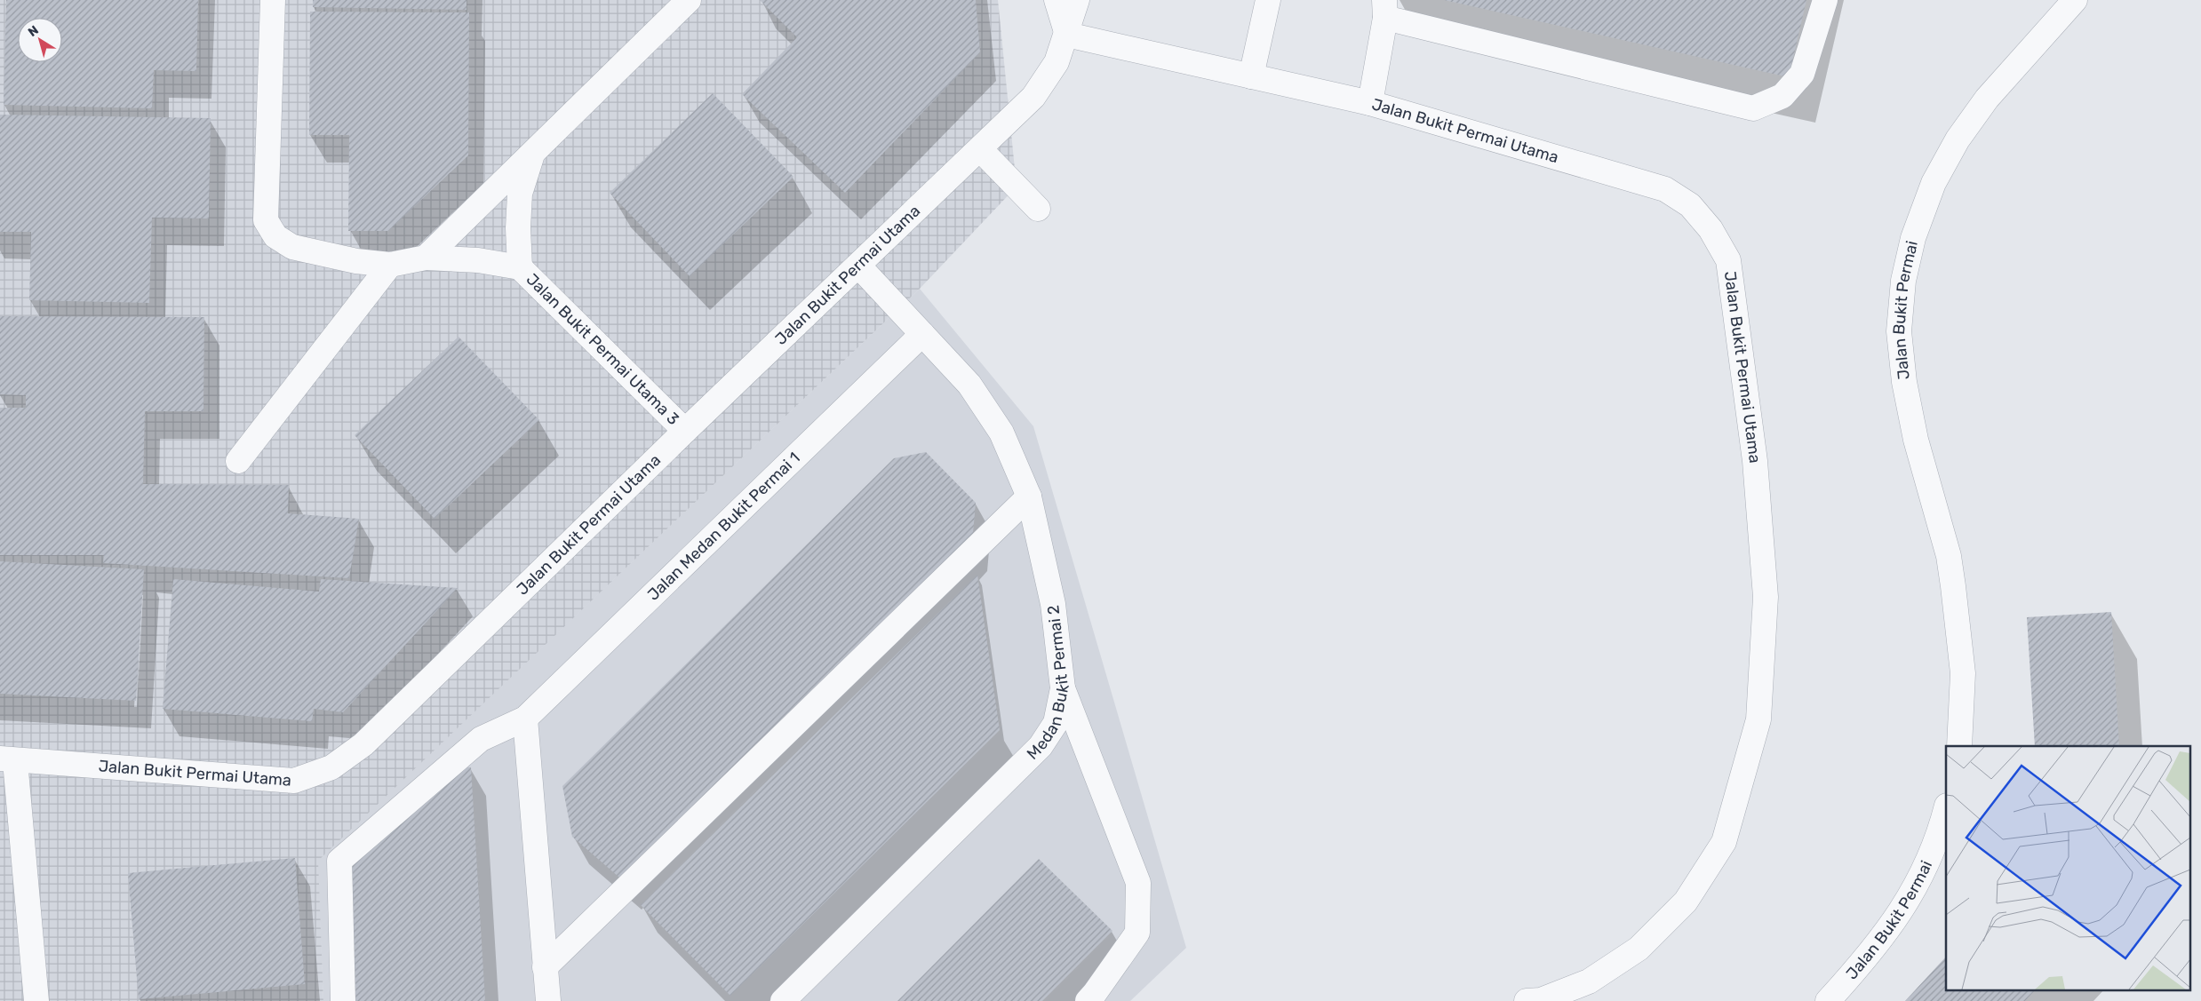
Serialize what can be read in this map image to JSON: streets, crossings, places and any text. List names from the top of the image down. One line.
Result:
{"streets":{"street":["Jalan Bukit Permai Utama","Jalan Bukit Permai","Jalan Bukit Permai Utama 3","Jalan Medan Bukit Permai 1","Medan Bukit Permai 2"]},"crossings":[["Jalan Bukit Permai Utama","Jalan Bukit Permai Utama 3"],["Jalan Bukit Permai Utama","Medan Bukit Permai 2"],["Jalan Medan Bukit Permai 1","Medan Bukit Permai 2"]],"north":"top left"}
